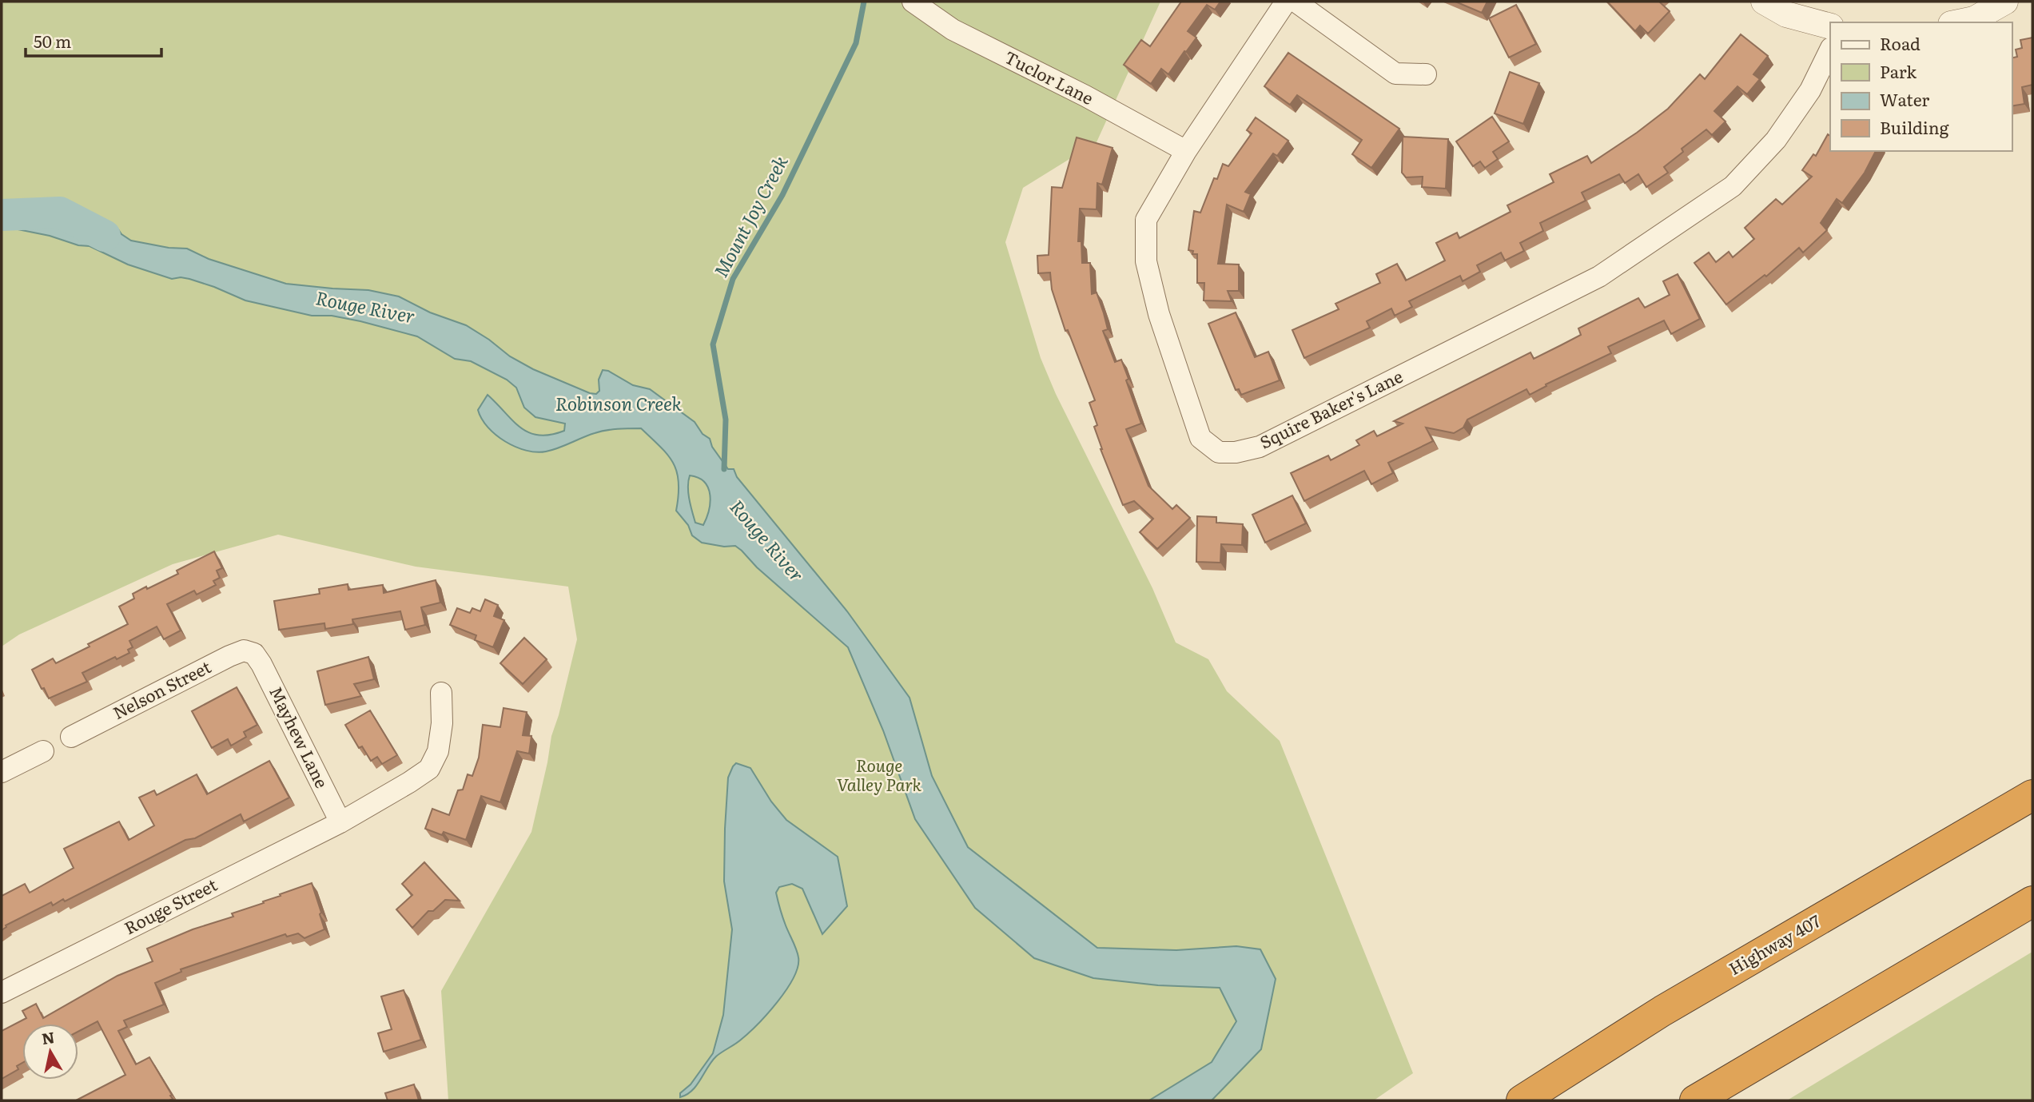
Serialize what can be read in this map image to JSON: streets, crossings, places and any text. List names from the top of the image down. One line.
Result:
{"streets":{"highway":["Highway 407"],"street":["Tuclor Lane","Squire Baker's Lane","Nelson Street","Mayhew Lane","Rouge Street"]},"crossings":[["Tuclor Lane","Squire Baker's Lane"],["Nelson Street","Mayhew Lane"],["Mayhew Lane","Rouge Street"]],"water":["Mount Joy Creek","Rouge River","Robinson Creek"],"parks":["Rouge Valley Park"],"legend":["Road","Park","Water","Building"],"scale_bar":"50 m","north":"top"}
